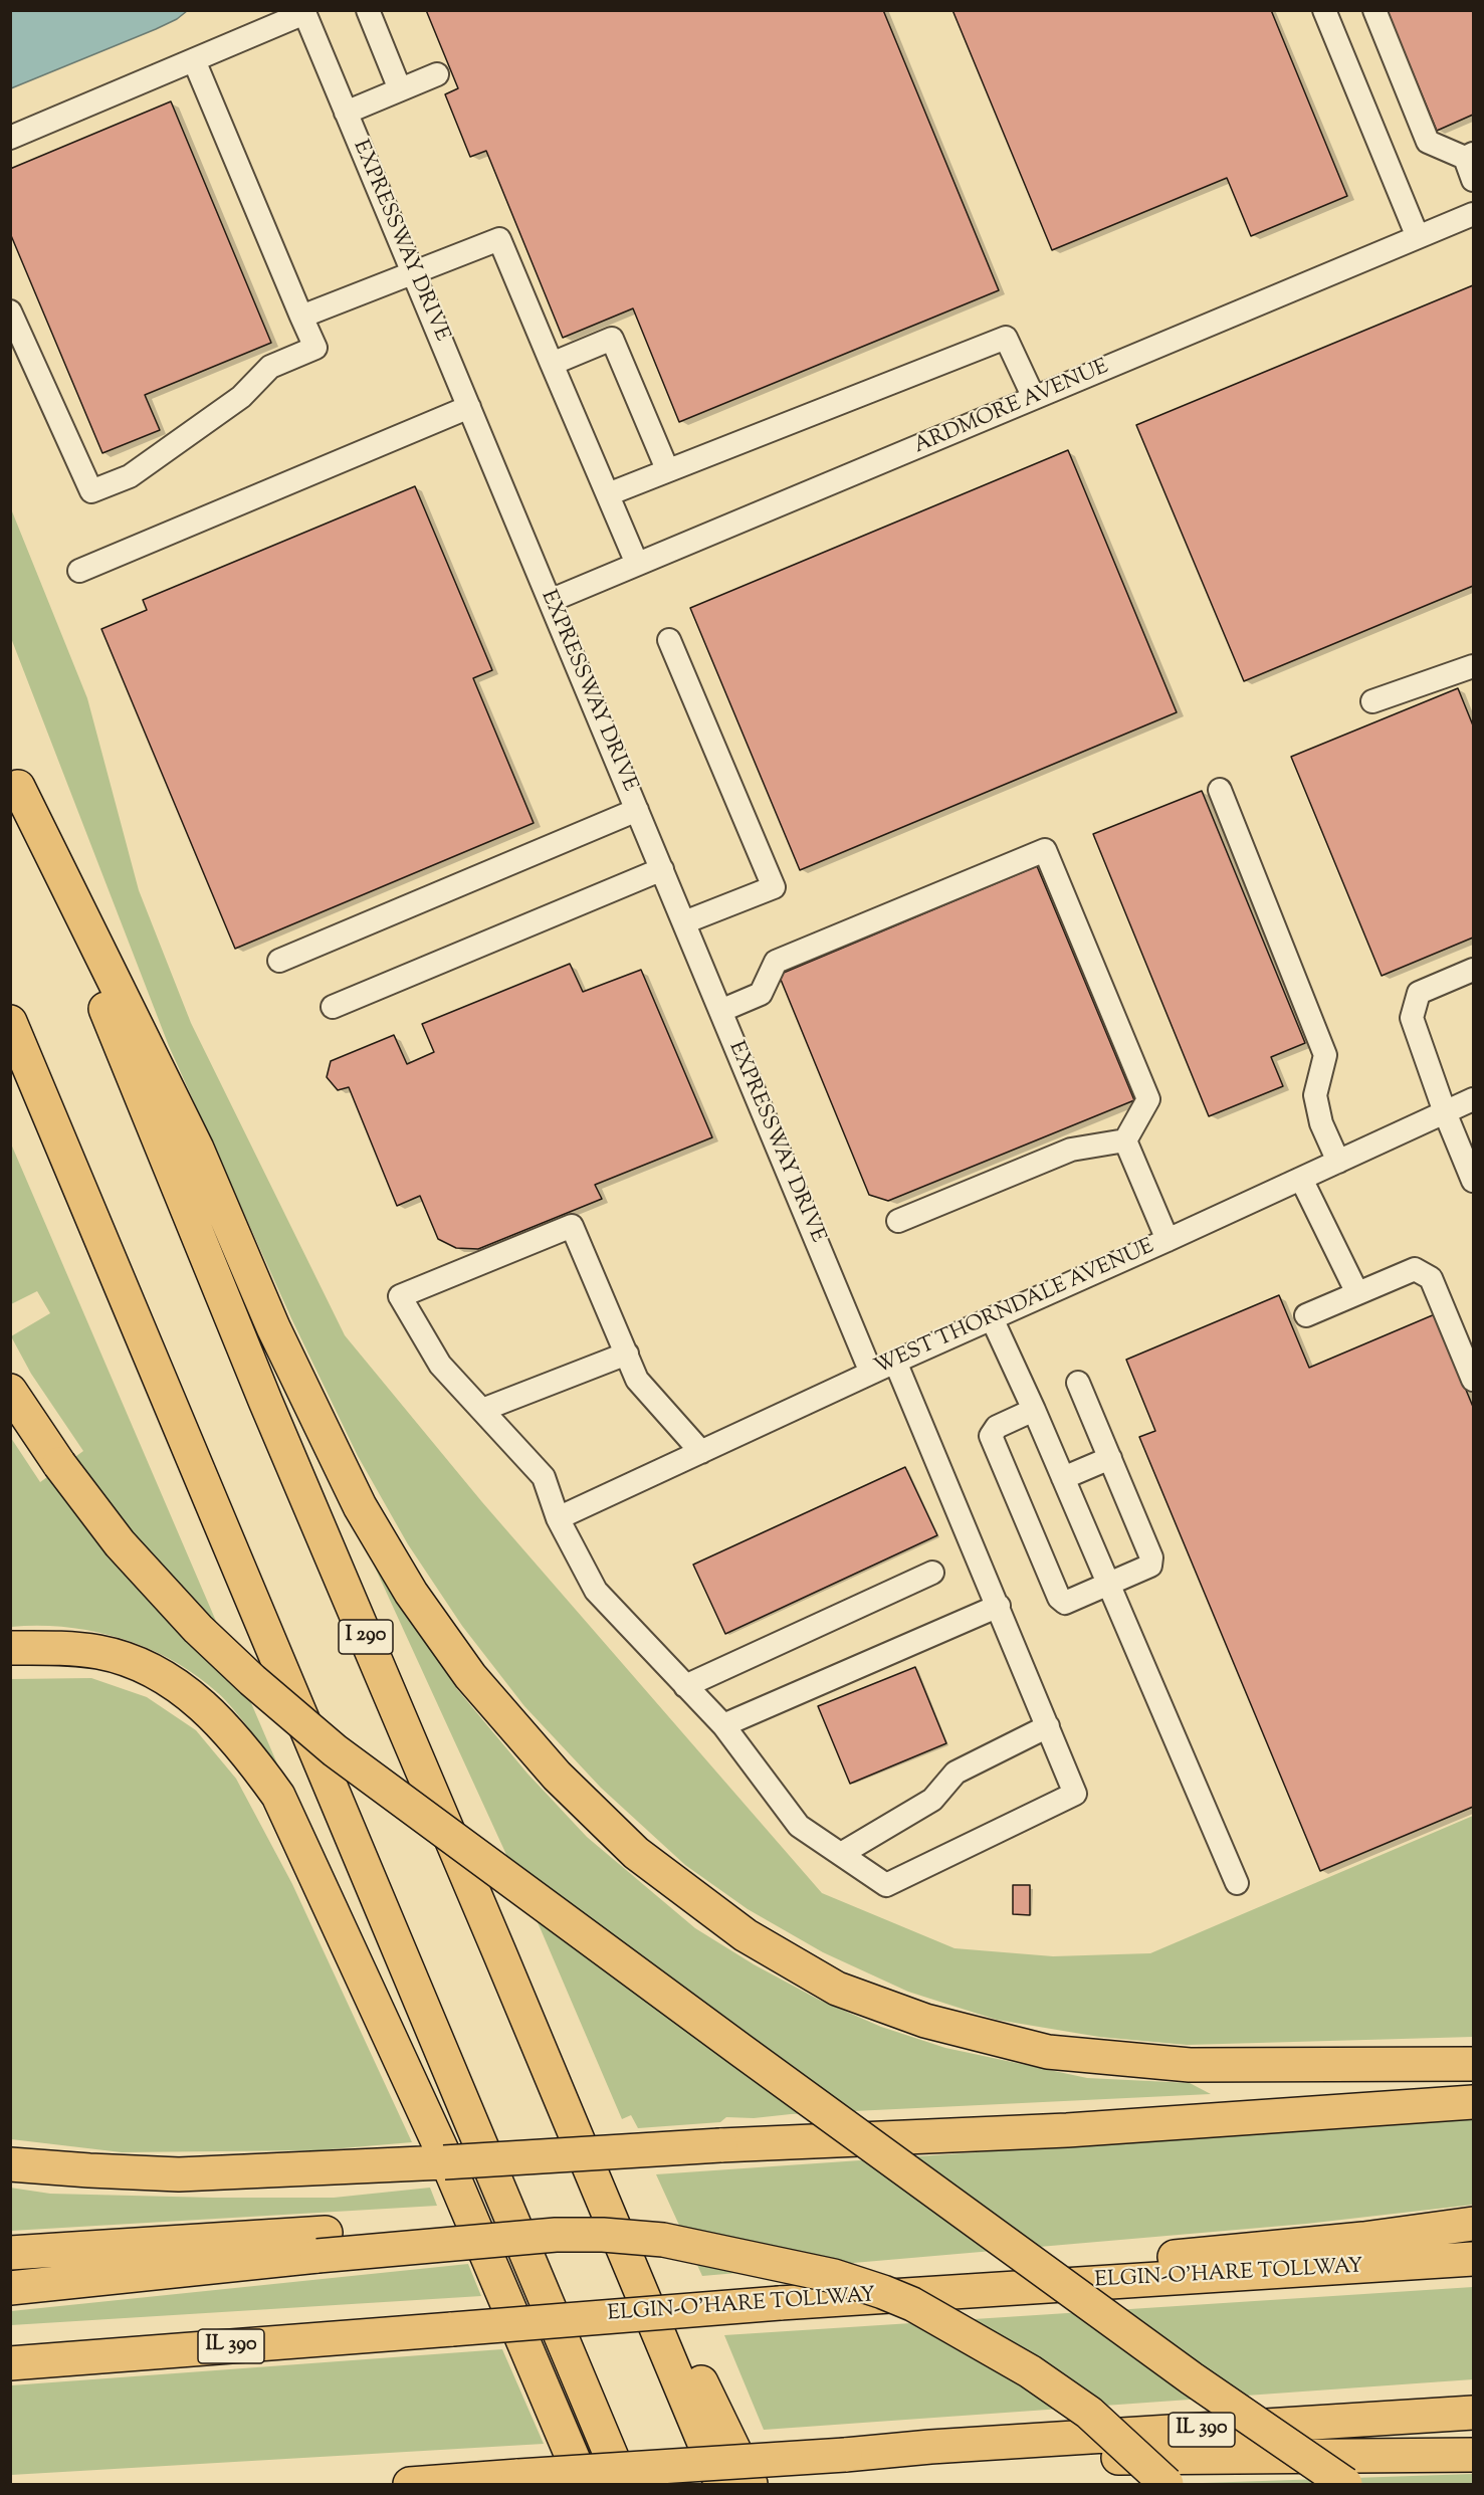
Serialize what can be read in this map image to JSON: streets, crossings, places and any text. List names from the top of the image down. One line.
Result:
{"streets":{"highway":["I 290","ELGIN-O'HARE TOLLWAY","IL 390"],"street":["EXPRESSWAY DRIVE","ARDMORE AVENUE","WEST THORNDALE AVENUE"]},"crossings":[["EXPRESSWAY DRIVE","ARDMORE AVENUE"],["EXPRESSWAY DRIVE","WEST THORNDALE AVENUE"]]}
